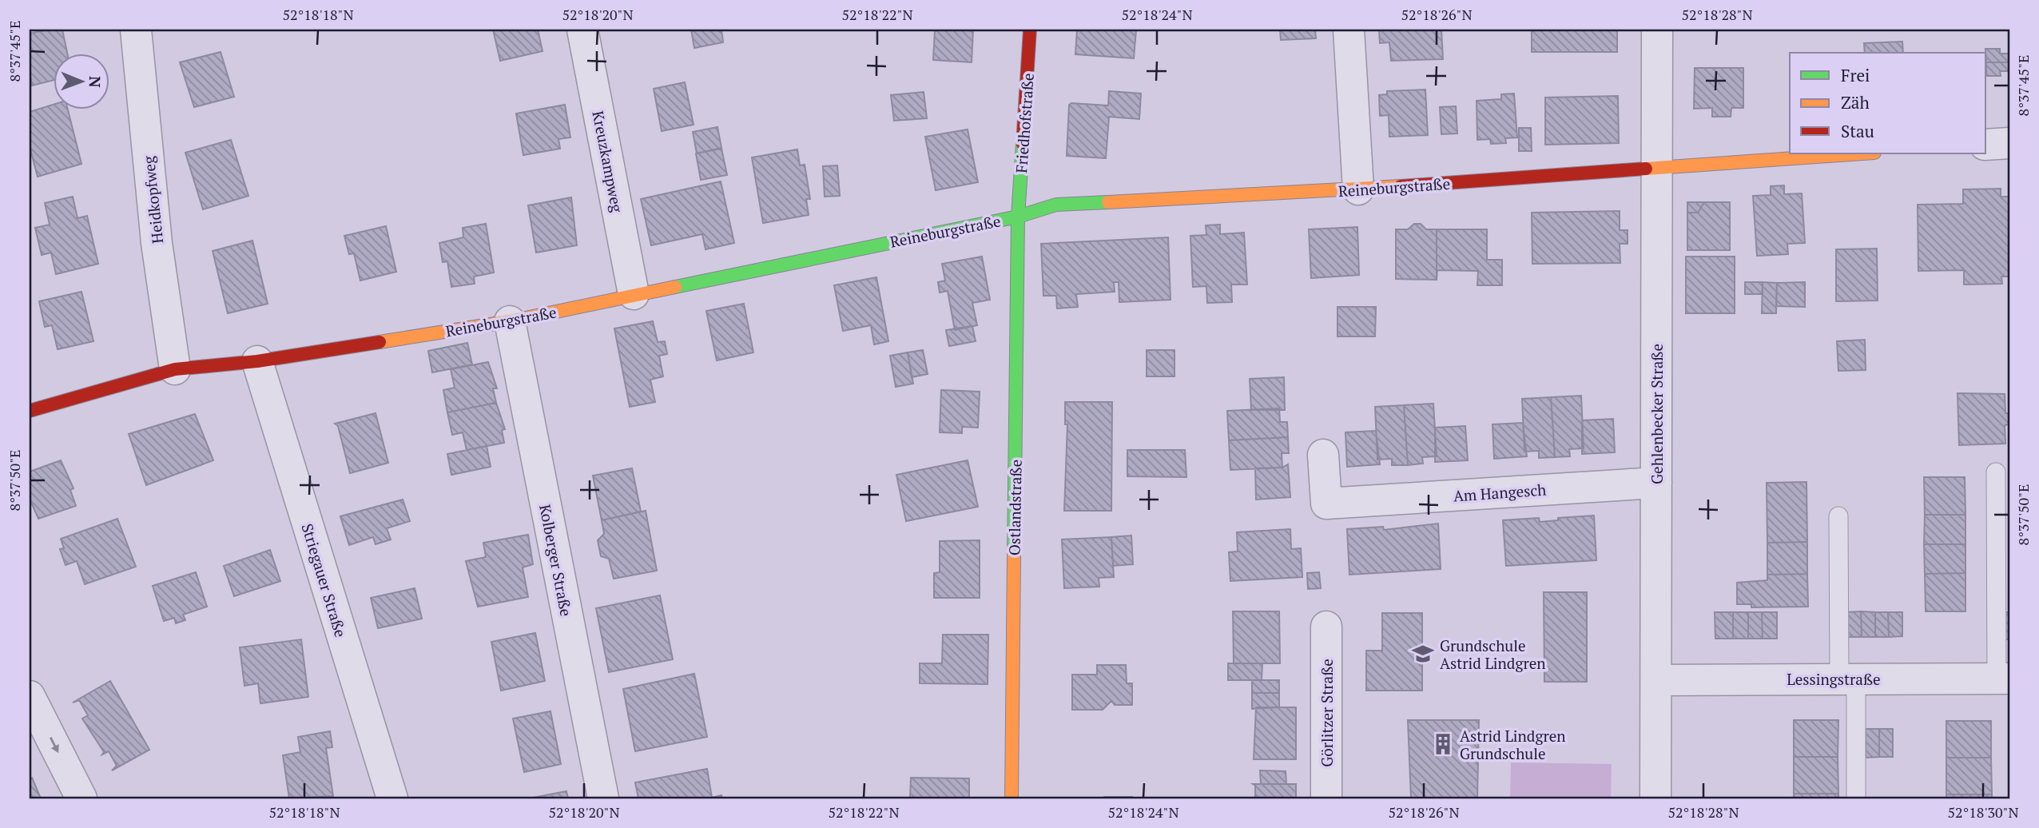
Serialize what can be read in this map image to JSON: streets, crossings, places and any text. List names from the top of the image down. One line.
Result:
{"streets":{"street":["Friedhofstraße","Kreuzkampweg","Reineburgstraße","Heidkopfweg","Gehlenbecker Straße","Am Hangesch","Ostlandstraße","Kolberger Straße","Striegauer Straße","Lessingstraße","Görlitzer Straße"]},"crossings":[["Friedhofstraße","Reineburgstraße"],["Friedhofstraße","Ostlandstraße"],["Kreuzkampweg","Reineburgstraße"],["Reineburgstraße","Heidkopfweg"],["Reineburgstraße","Gehlenbecker Straße"],["Reineburgstraße","Ostlandstraße"],["Reineburgstraße","Kolberger Straße"],["Reineburgstraße","Striegauer Straße"],["Gehlenbecker Straße","Am Hangesch"],["Gehlenbecker Straße","Lessingstraße"]],"places":{"school or university":["Grundschule Astrid Lindgren"],"building":["Astrid Lindgren Grundschule"]},"legend":["Frei","Zäh","Stau"],"north":"right","coordinates":["52°18'18\"N","52°18'20\"N","52°18'22\"N","52°18'24\"N","52°18'26\"N","52°18'28\"N","8°37'45\"E","8°37'50\"E","52°18'30\"N"]}
